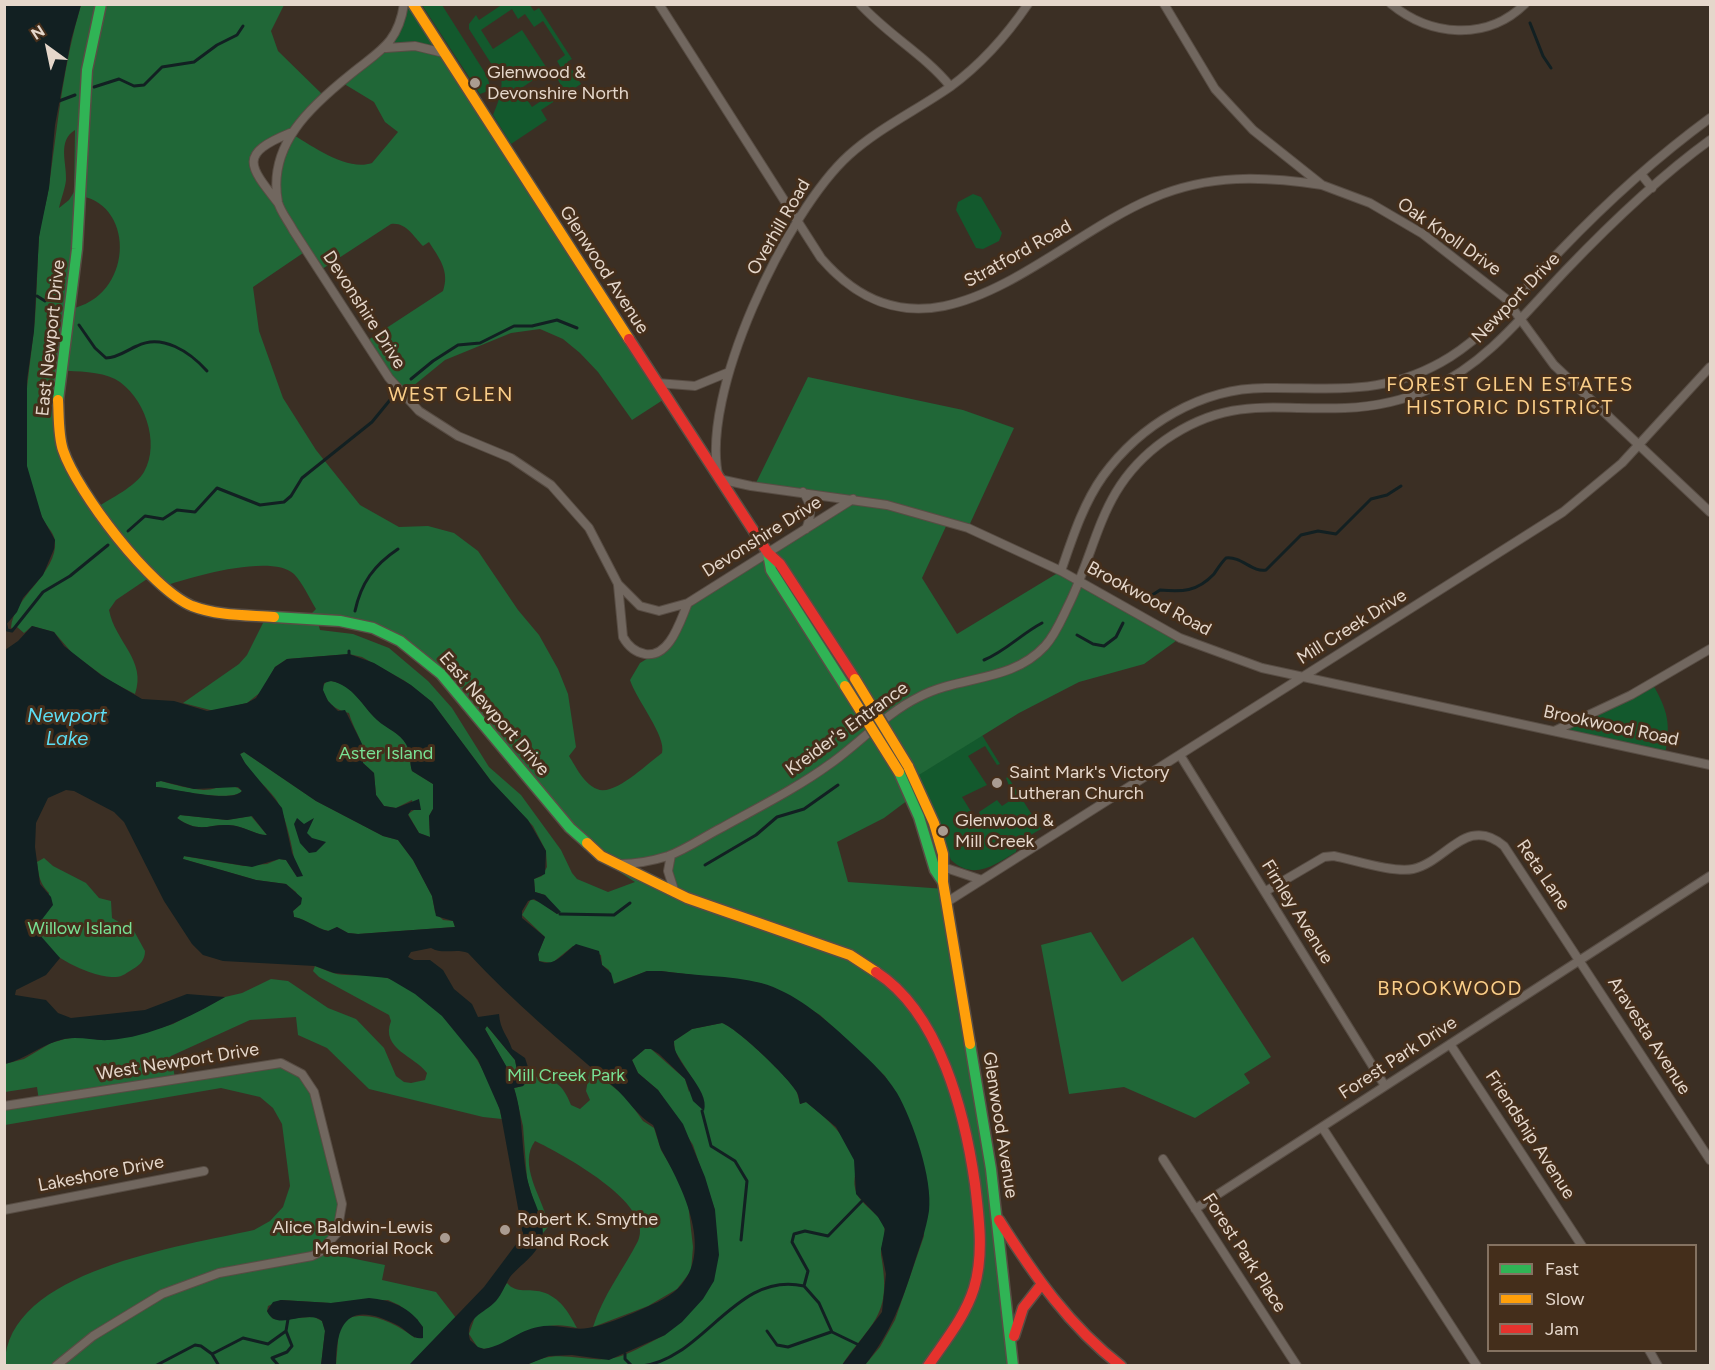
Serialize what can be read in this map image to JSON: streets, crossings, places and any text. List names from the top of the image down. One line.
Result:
{"streets":{"street":["Overhill Road","Oak Knoll Drive","Stratford Road","Glenwood Avenue","Newport Drive","Devonshire Drive","East Newport Drive","Brookwood Road","Mill Creek Drive","Kreider's Entrance","Reta Lane","Firnley Avenue","Aravesta Avenue","Forest Park Drive","West Newport Drive","Friendship Avenue","Lakeshore Drive","Forest Park Place"]},"crossings":[["Overhill Road","Stratford Road"],["Overhill Road","Glenwood Avenue"],["Overhill Road","Brookwood Road"],["Oak Knoll Drive","Stratford Road"],["Oak Knoll Drive","Newport Drive"],["Oak Knoll Drive","Mill Creek Drive"],["Glenwood Avenue","Devonshire Drive"],["Glenwood Avenue","Brookwood Road"],["Glenwood Avenue","Mill Creek Drive"],["Newport Drive","Brookwood Road"],["Newport Drive","Kreider's Entrance"],["Devonshire Drive","Brookwood Road"],["East Newport Drive","Kreider's Entrance"],["Brookwood Road","Mill Creek Drive"],["Brookwood Road","Kreider's Entrance"],["Mill Creek Drive","Firnley Avenue"],["Reta Lane","Firnley Avenue"],["Reta Lane","Aravesta Avenue"],["Reta Lane","Forest Park Drive"],["Firnley Avenue","Forest Park Drive"],["Aravesta Avenue","Forest Park Drive"],["Forest Park Drive","Friendship Avenue"],["Forest Park Drive","Forest Park Place"]],"districts":["FOREST GLEN ESTATES HISTORIC DISTRICT","WEST GLEN","BROOKWOOD"],"water":["Newport Lake"],"parks":["Aster Island","Willow Island","Mill Creek Park"],"places":["Glenwood & Devonshire North","Saint Mark's Victory Lutheran Church","Glenwood & Mill Creek","Robert K. Smythe Island Rock","Alice Baldwin-Lewis Memorial Rock"],"legend":["Fast","Slow","Jam"],"north":"top left"}
